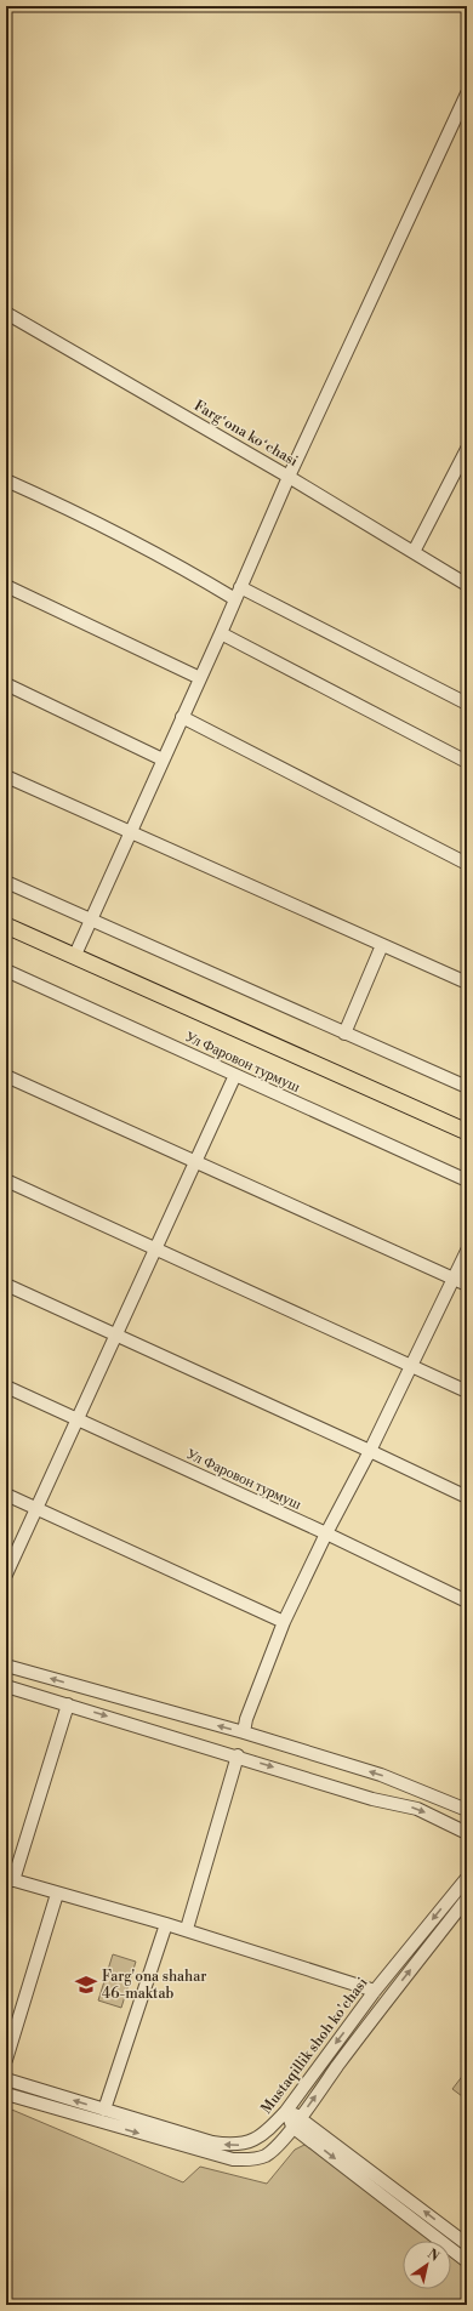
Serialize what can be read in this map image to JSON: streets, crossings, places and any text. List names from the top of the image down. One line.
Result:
{"streets":{"street":["Fargʻona koʻchasi","Ул Фаровон турмуш","Mustaqillik shoh ko'chasi"]},"places":{"school or university":["Farg'ona shahar 46-maktab"]},"north":"top right"}
